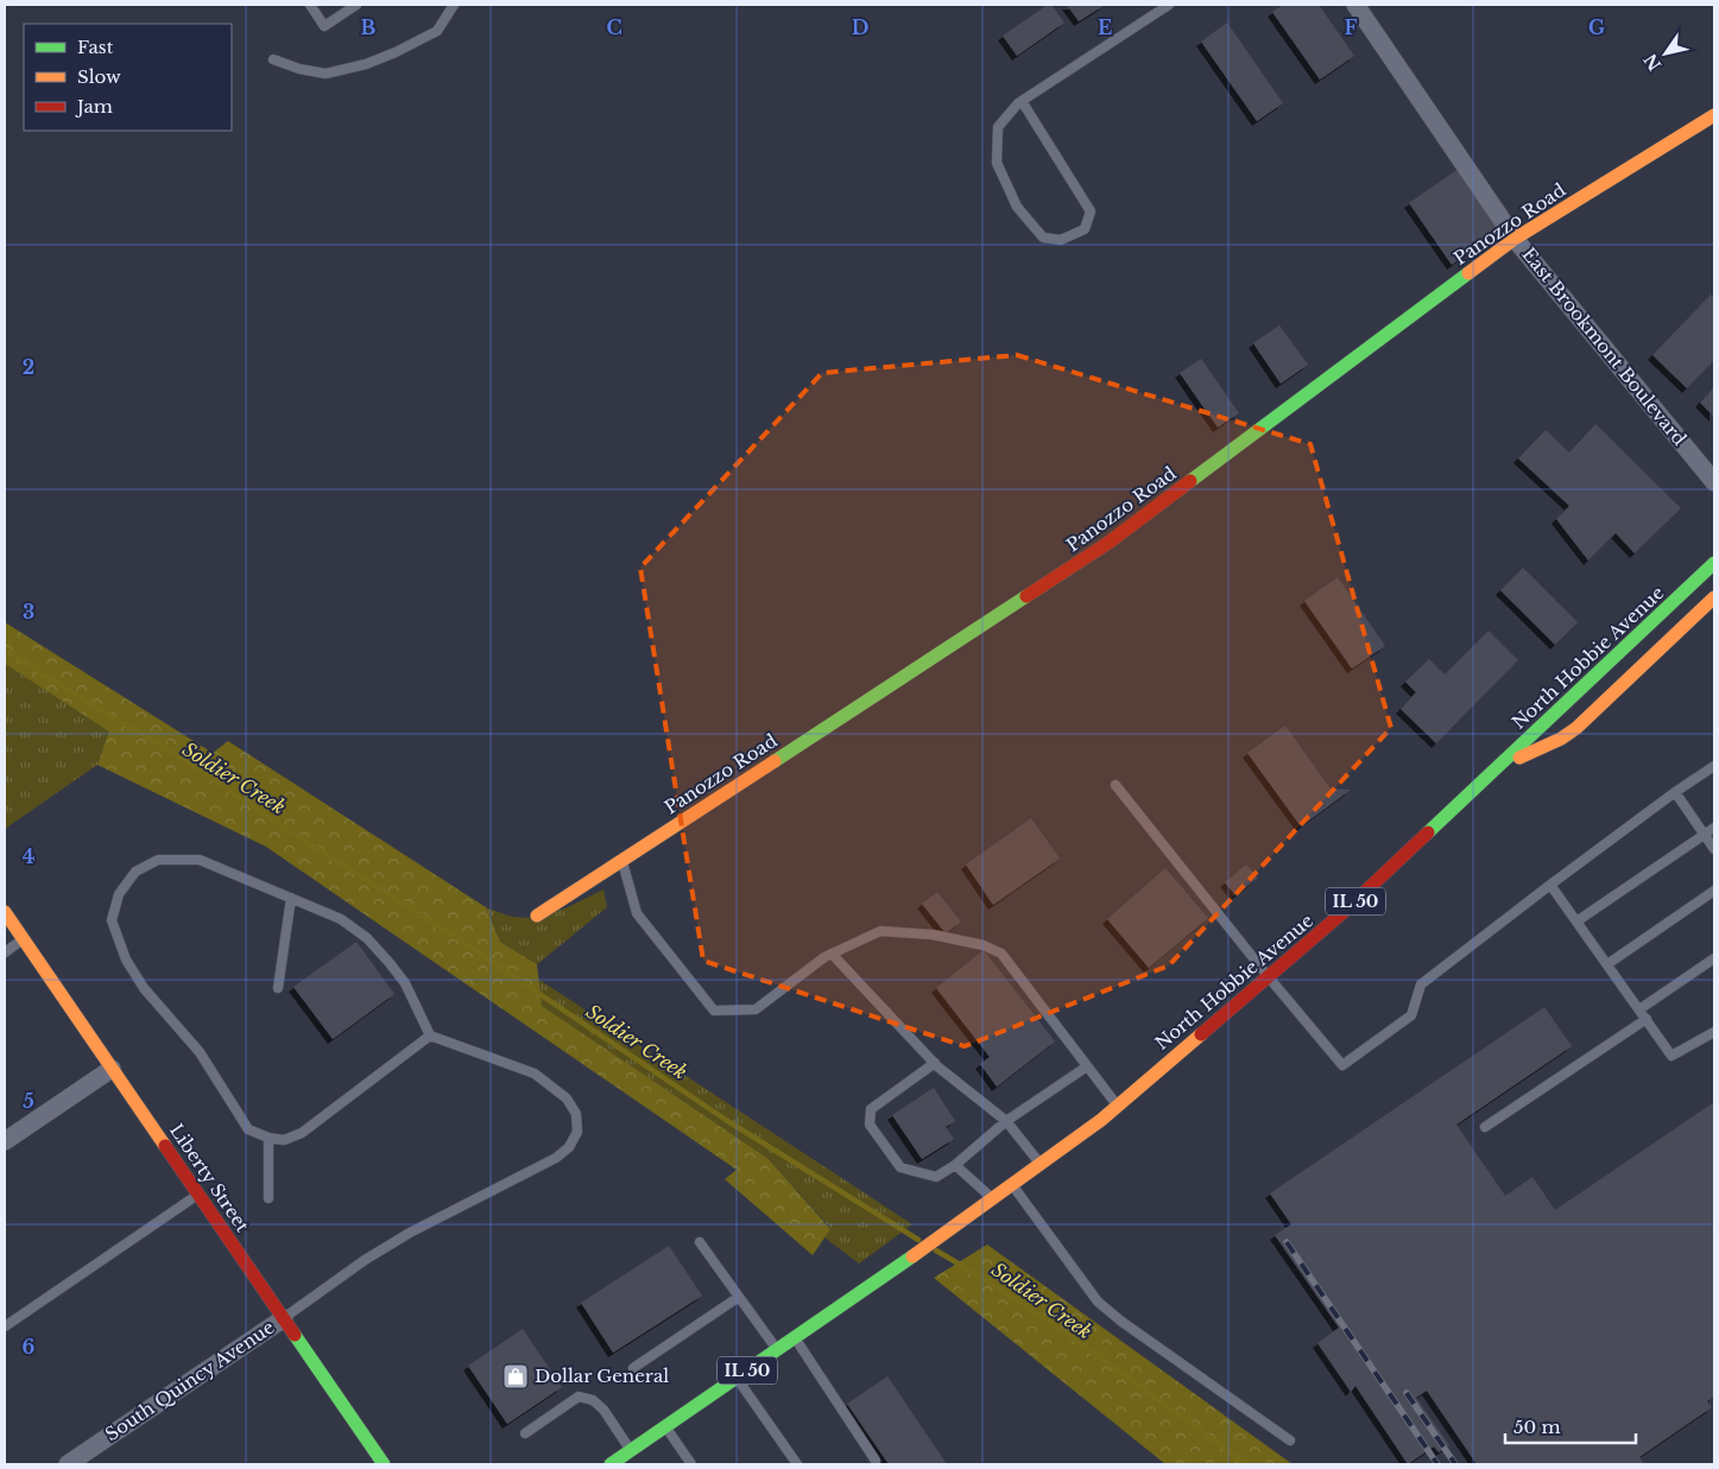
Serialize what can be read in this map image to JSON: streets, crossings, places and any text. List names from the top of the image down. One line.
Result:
{"streets":{"street":["Panozzo Road","East Brookmont Boulevard","North Hobbie Avenue","IL 50","Liberty Street","South Quincy Avenue"]},"crossings":[["Panozzo Road","East Brookmont Boulevard"],["North Hobbie Avenue","IL 50"],["Liberty Street","South Quincy Avenue"]],"water":["Soldier Creek"],"places":{"shop":["Dollar General"]},"legend":["Fast","Slow","Jam"],"scale_bar":"50 m","north":"bottom left","grid":{"columns":["B","C","D","E","F","G"],"rows":["2","3","4","5","6"]}}
